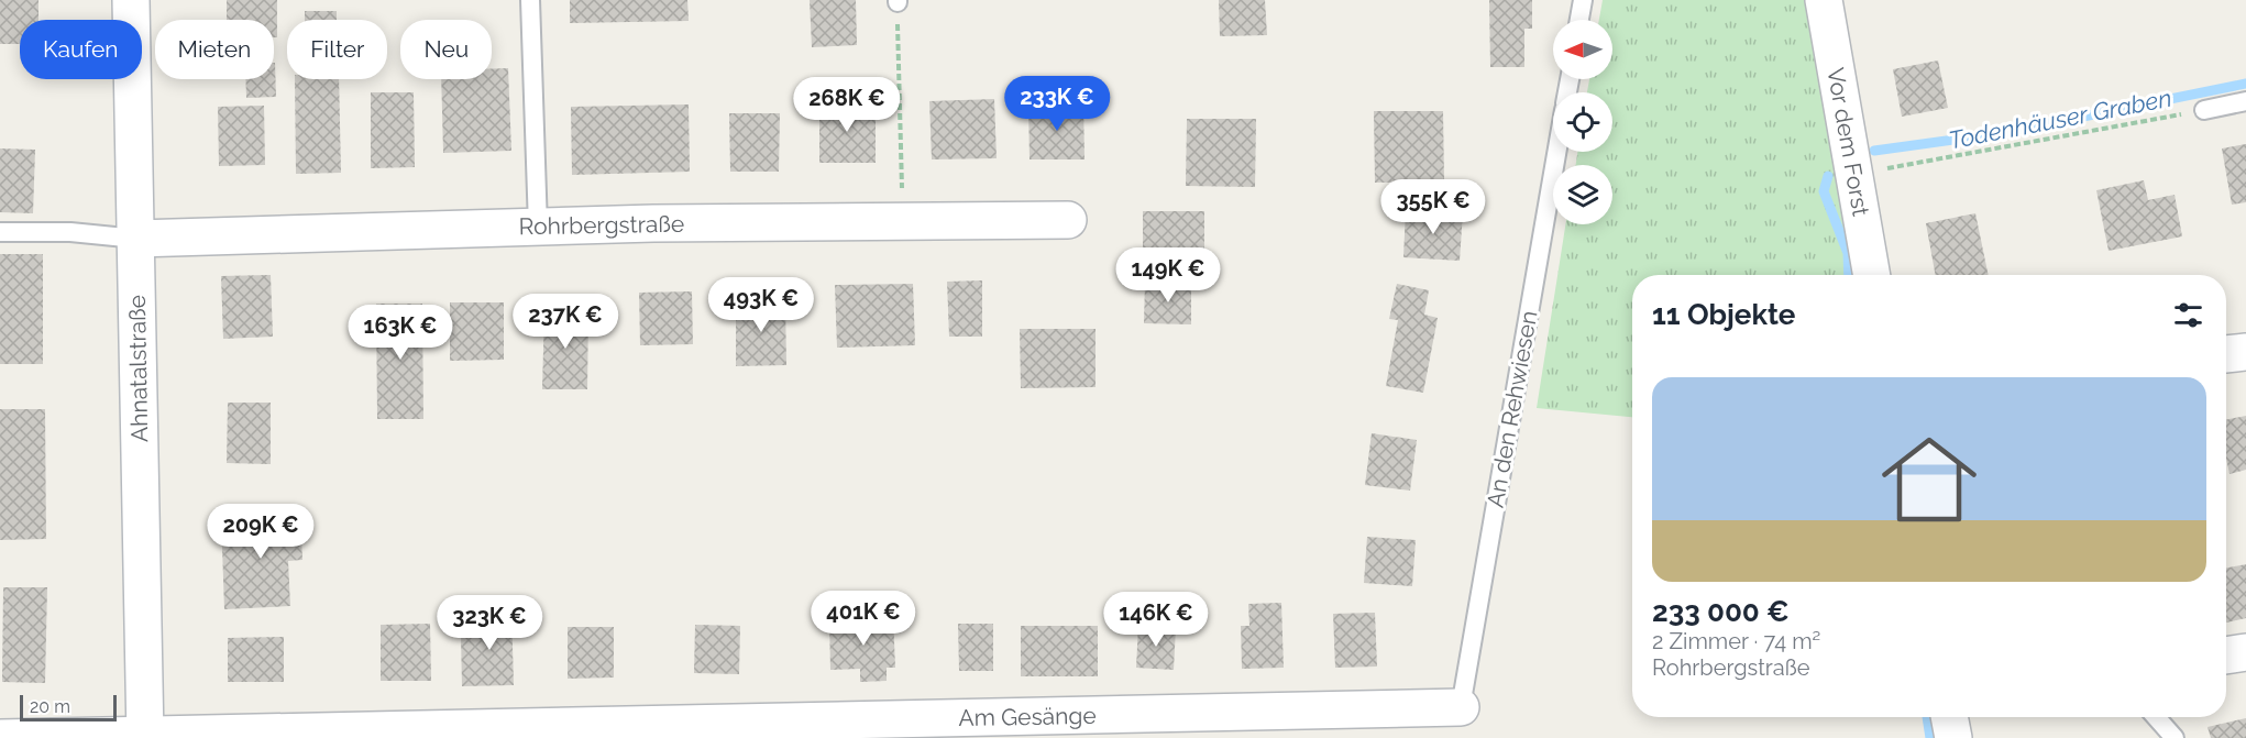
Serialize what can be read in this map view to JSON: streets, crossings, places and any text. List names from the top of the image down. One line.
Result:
{"streets":{"street":["Vor dem Forst","Rohrbergstraße","Ahnatalstraße","Am Gesänge"],"lane":["An den Rehwiesen"]},"crossings":[["Rohrbergstraße","Ahnatalstraße"],["Ahnatalstraße","Am Gesänge"],["An den Rehwiesen","Am Gesänge"]],"water":["Todenhäuser Graben"],"scale_bar":"20 m","north":"left","page":{"chip":["Kaufen","Mieten","Filter","Neu"],"price":["233K €","268K €","355K €","149K €","493K €","237K €","163K €","209K €","401K €","146K €","323K €"],"heading":"11 Objekte","list":[{"name":"233 000 €","note":"2 Zimmer · 74 m² · Rohrbergstraße"}],"scale":"20 m"}}
